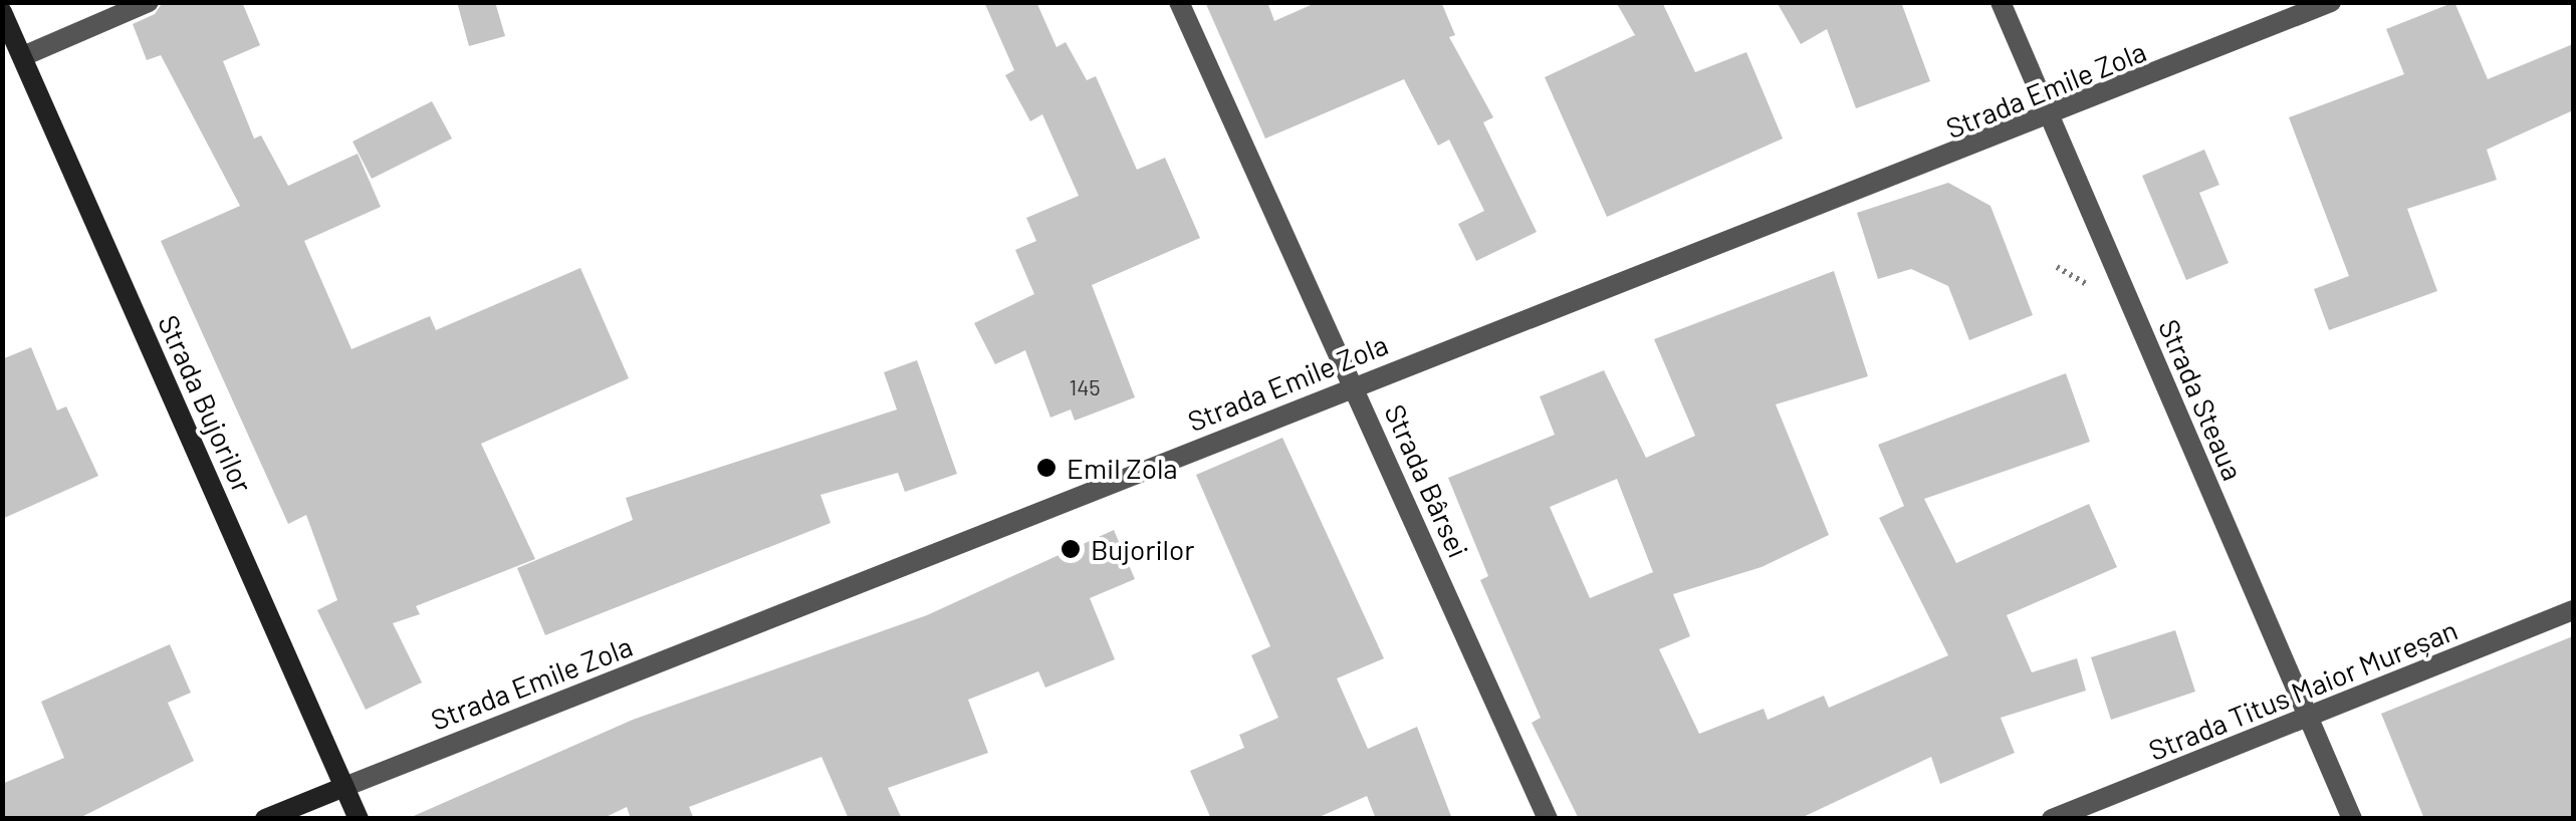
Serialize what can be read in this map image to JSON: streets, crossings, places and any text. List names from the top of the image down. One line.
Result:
{"streets":{"main road":["Strada Emile Zola","Strada Bujorilor"],"street":["Strada Steaua","Strada Bârsei","Strada Titus Maior Mureșan"]},"crossings":[["Strada Emile Zola","Strada Steaua"],["Strada Emile Zola","Strada Bujorilor"],["Strada Emile Zola","Strada Bârsei"],["Strada Steaua","Strada Titus Maior Mureșan"]],"places":["Emil Zola","Bujorilor"],"house_numbers":["145"]}
